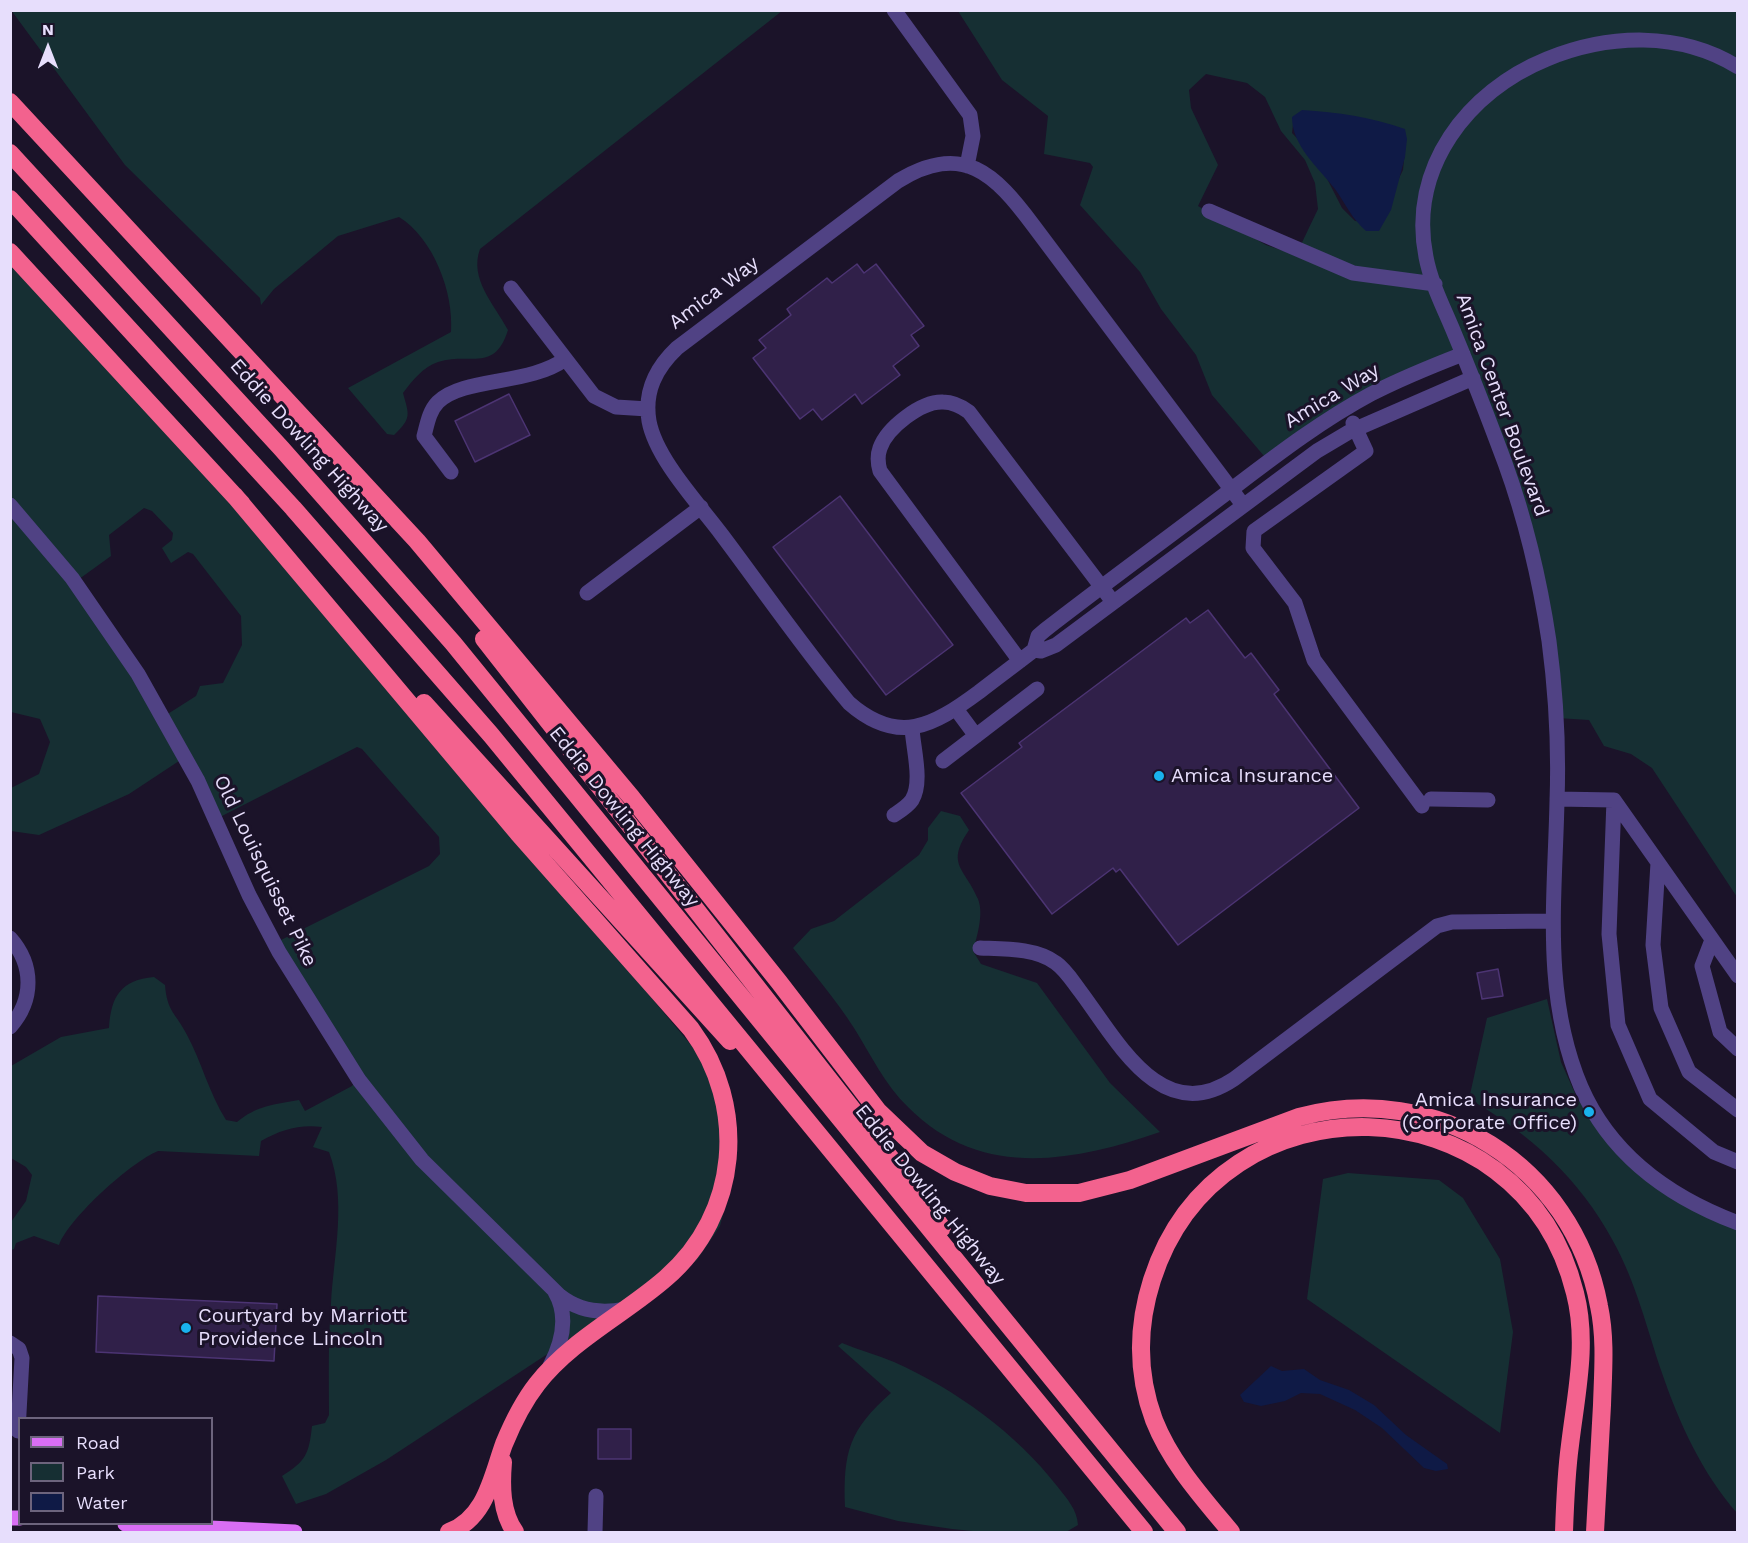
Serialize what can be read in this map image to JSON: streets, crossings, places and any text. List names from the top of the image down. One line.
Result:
{"streets":{"highway":["Eddie Dowling Highway"],"street":["Amica Way","Amica Center Boulevard","Old Louisquisset Pike"]},"crossings":[["Amica Way","Amica Center Boulevard"]],"places":["Amica Insurance","Amica Insurance (Corporate Office)","Courtyard by Marriott Providence Lincoln"],"legend":["Road","Park","Water"],"north":"top"}
